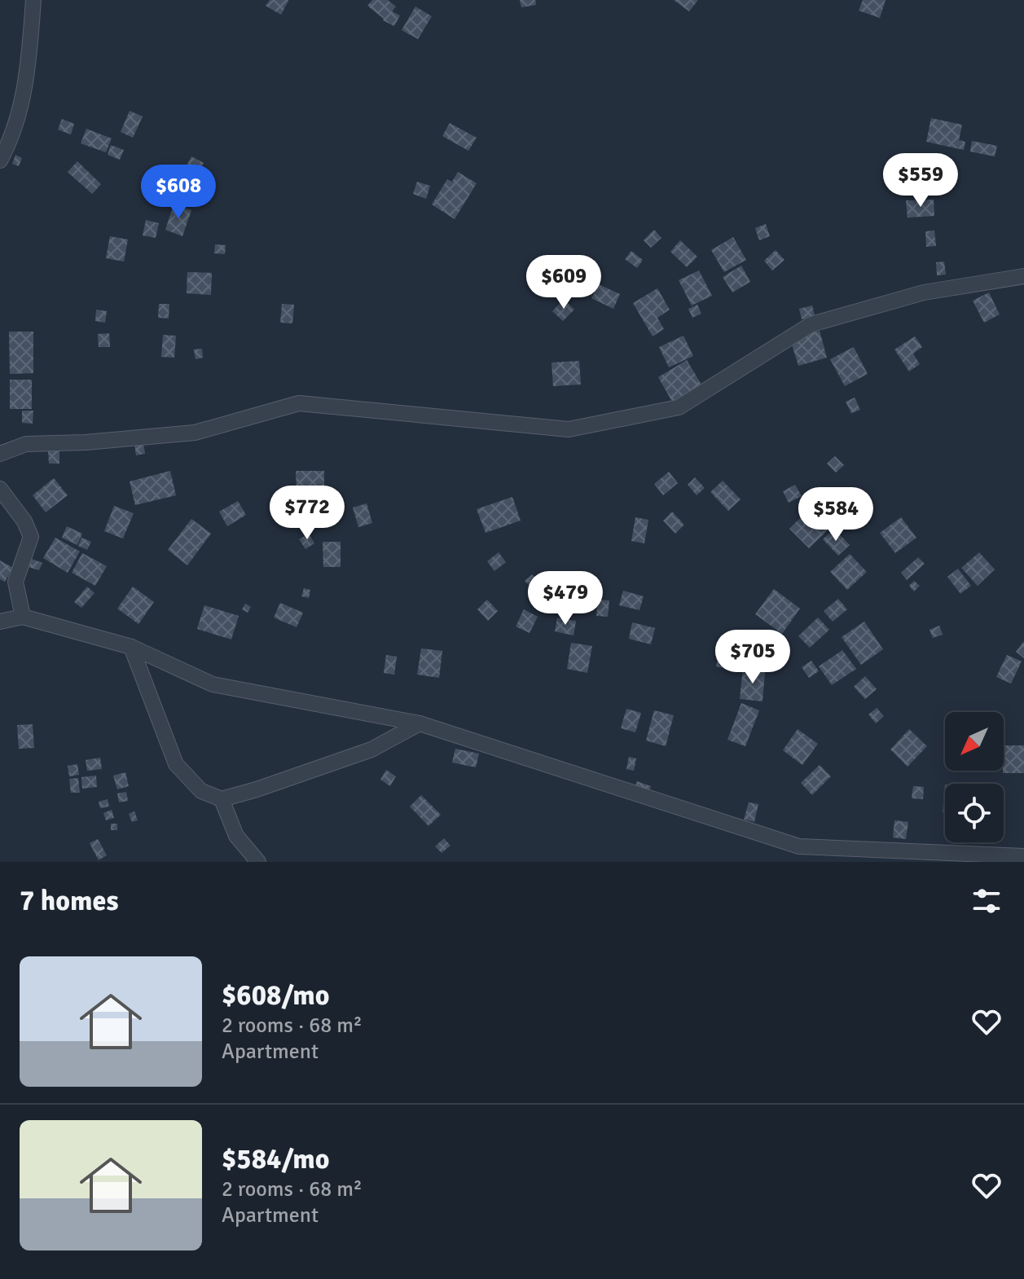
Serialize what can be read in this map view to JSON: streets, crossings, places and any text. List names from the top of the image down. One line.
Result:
{"north":"bottom left","page":{"price":["$559","$608","$609","$772","$584","$479","$705"],"heading":"7 homes","list":[{"name":"$608/mo","note":"2 rooms · 68 m² · Apartment"},{"name":"$584/mo","note":"2 rooms · 68 m² · Apartment"}]}}
